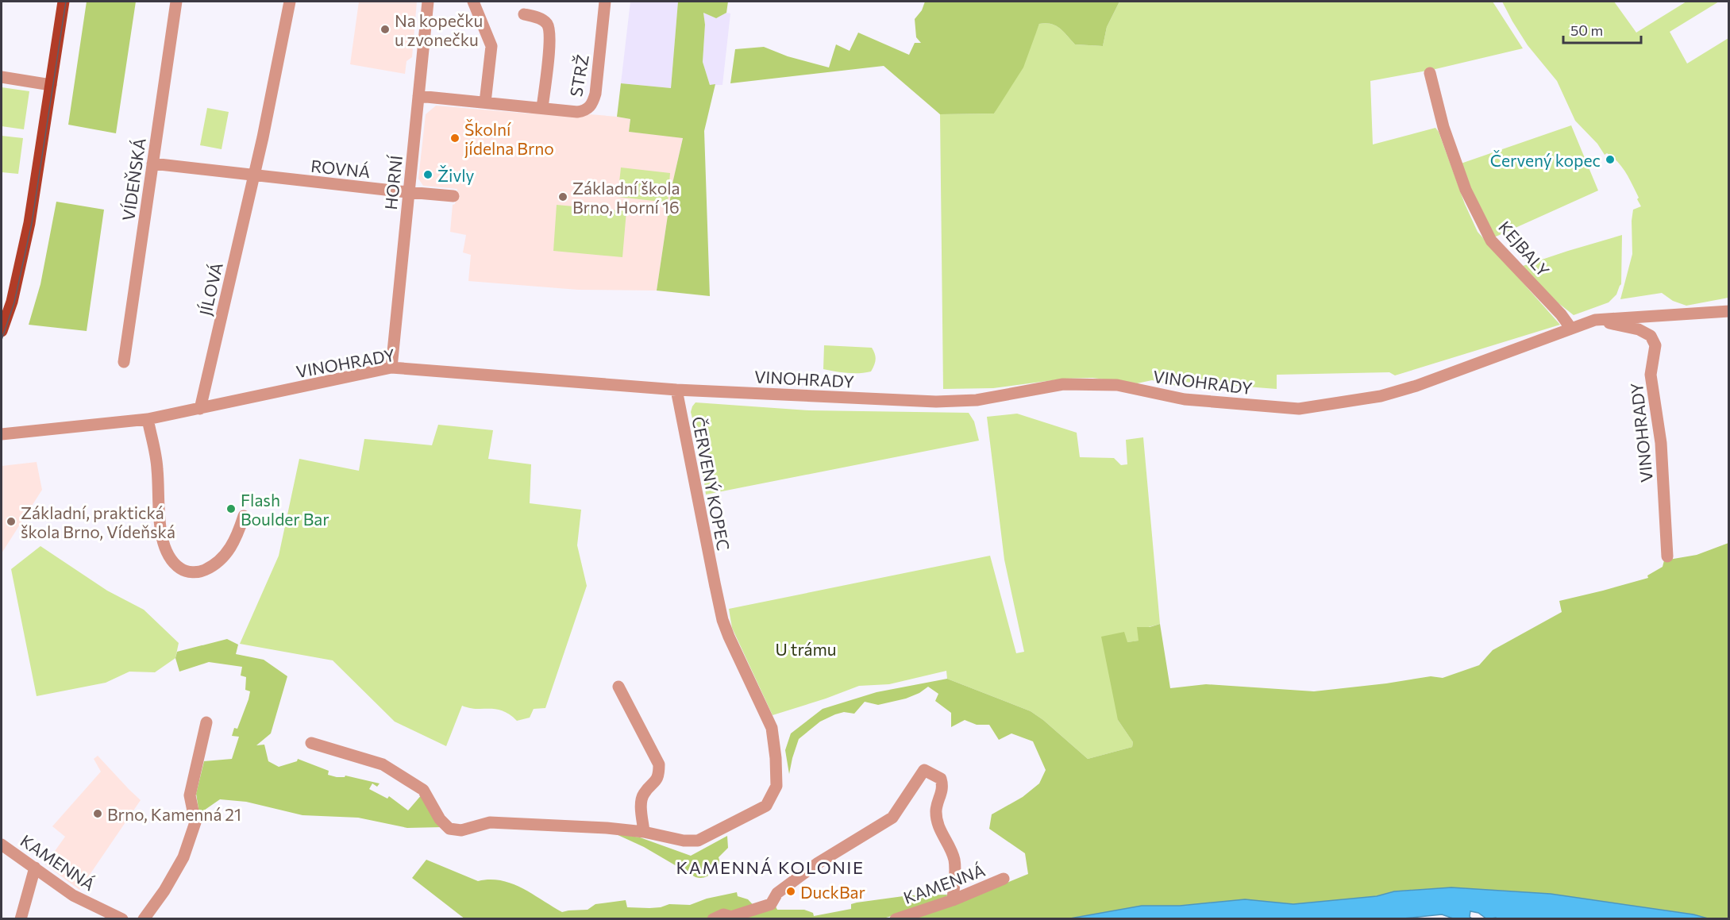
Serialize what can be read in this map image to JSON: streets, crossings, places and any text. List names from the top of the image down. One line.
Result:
{"streets":{"street":["STRŽ","ROVNÁ","VÍDEŇSKÁ","HORNÍ","KEJBALY","JÍLOVÁ","VINOHRADY","ČERVENÝ KOPEC","KAMENNÁ"]},"crossings":[["STRŽ","HORNÍ"],["ROVNÁ","HORNÍ"],["ROVNÁ","JÍLOVÁ"],["HORNÍ","VINOHRADY"],["KEJBALY","VINOHRADY"],["JÍLOVÁ","VINOHRADY"],["VINOHRADY","ČERVENÝ KOPEC"]],"districts":["KAMENNÁ KOLONIE"],"parks":["U trámu"],"places":["Na kopečku u zvonečku","Školní jídelna Brno","Červený kopec","Živly","Základní škola Brno, Horní 16","Flash Boulder Bar","Základní, praktická škola Brno, Vídeňská","Brno, Kamenná 21","DuckBar"],"scale_bar":"50 m"}
